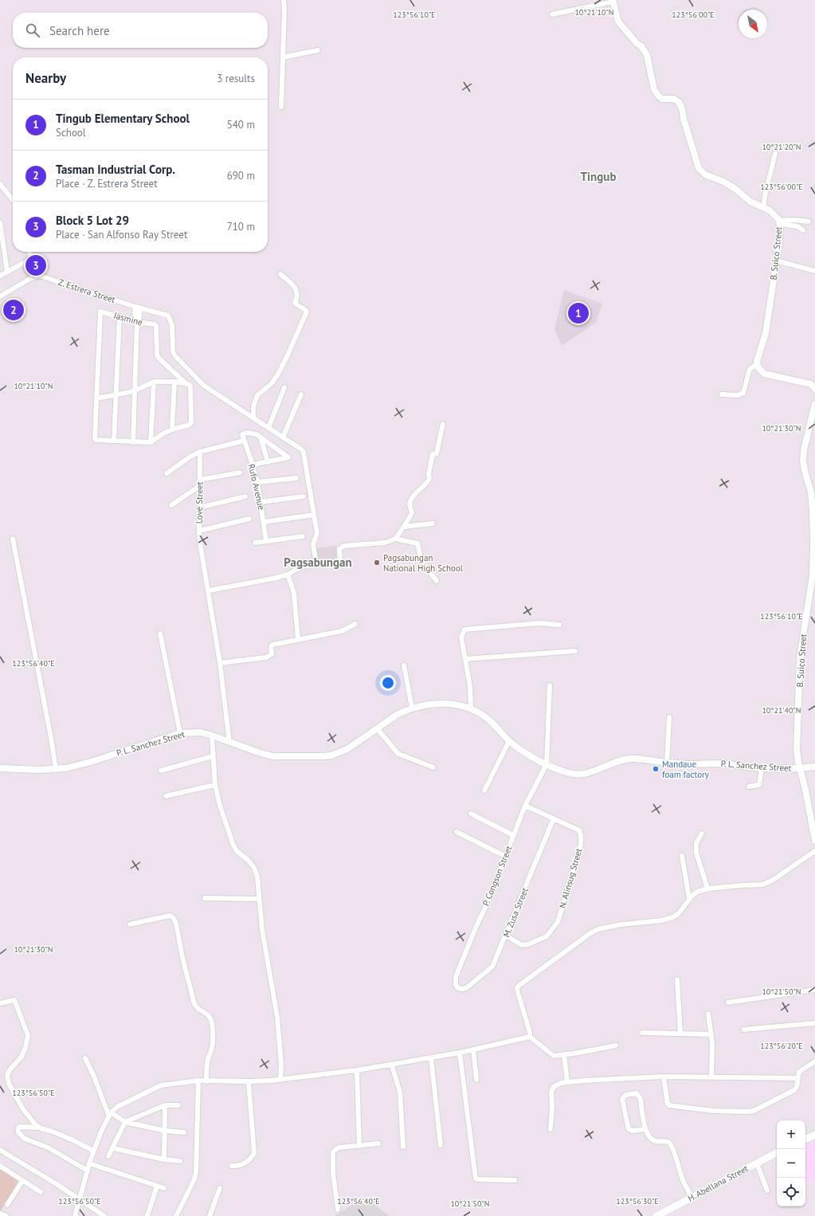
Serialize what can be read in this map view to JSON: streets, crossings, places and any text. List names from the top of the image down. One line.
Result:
{"streets":{"main road":["H. Abellana Street"],"street":["B. Suico Street","Z. Estrera Street","Jasmine","Rufo Avenue","Love Street","P. L. Sanchez Street","P. Congson Street","N. Alinsug Street","M. Zusa Street"]},"crossings":[["B. Suico Street","P. L. Sanchez Street"],["Love Street","P. L. Sanchez Street"],["P. L. Sanchez Street","P. Congson Street"],["P. Congson Street","N. Alinsug Street"],["P. Congson Street","M. Zusa Street"],["N. Alinsug Street","M. Zusa Street"]],"districts":["Tingub","Pagsabungan"],"places":["Pagsabungan National High School","Mandaue foam factory"],"north":"bottom right","page":{"search":"Search here","heading":["Nearby","3 results"],"list":[{"mark":"1","name":"Tingub Elementary School","note":"School","value":"540 m"},{"mark":"2","name":"Tasman Industrial Corp.","note":"Place · Z. Estrera Street","value":"690 m"},{"mark":"3","name":"Block 5 Lot 29","note":"Place · San Alfonso Ray Street","value":"710 m"}],"pins":["3","2","1"],"map_buttons":["+","−"]},"coordinates":["10°21'10\"N","123°56'10\"E","123°56'00\"E","10°21'20\"N","10°21'30\"N","123°56'40\"E","10°21'40\"N","10°21'50\"N","123°56'20\"E","123°56'50\"E","123°56'30\"E"]}
